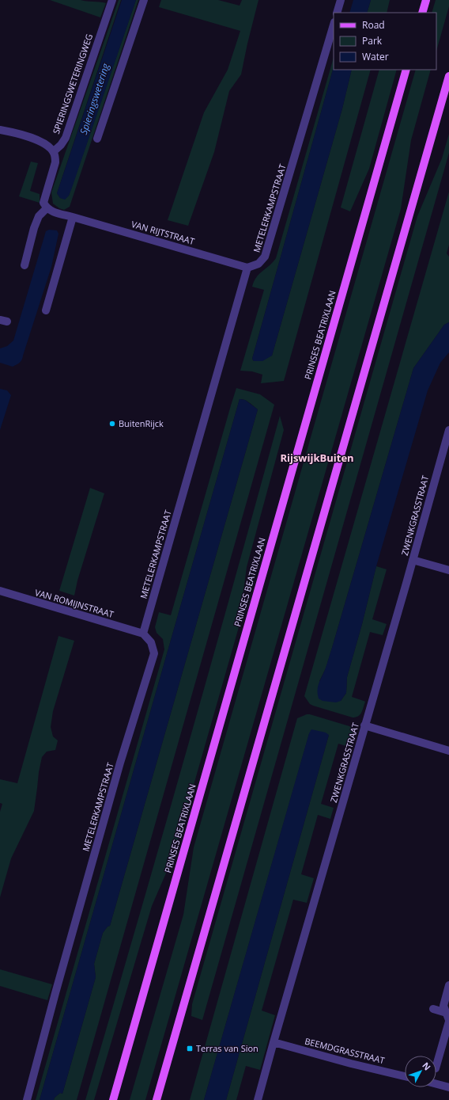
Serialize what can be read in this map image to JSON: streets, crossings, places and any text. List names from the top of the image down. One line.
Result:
{"streets":{"main road":["PRINSES BEATRIXLAAN"],"street":["SPIERINGSWETERINGWEG","METELERKAMPSTRAAT","VAN RIJTSTRAAT","ZWENKGRASSTRAAT","VAN ROMIJNSTRAAT","BEEMDGRASSTRAAT"]},"crossings":[["METELERKAMPSTRAAT","VAN RIJTSTRAAT"],["METELERKAMPSTRAAT","VAN ROMIJNSTRAAT"],["ZWENKGRASSTRAAT","BEEMDGRASSTRAAT"]],"districts":["RijswijkBuiten"],"water":["Spieringswetering"],"places":{"other":["BuitenRijck"],"transit":["Terras van Sion"]},"legend":["Road","Park","Water"],"north":"top right"}
